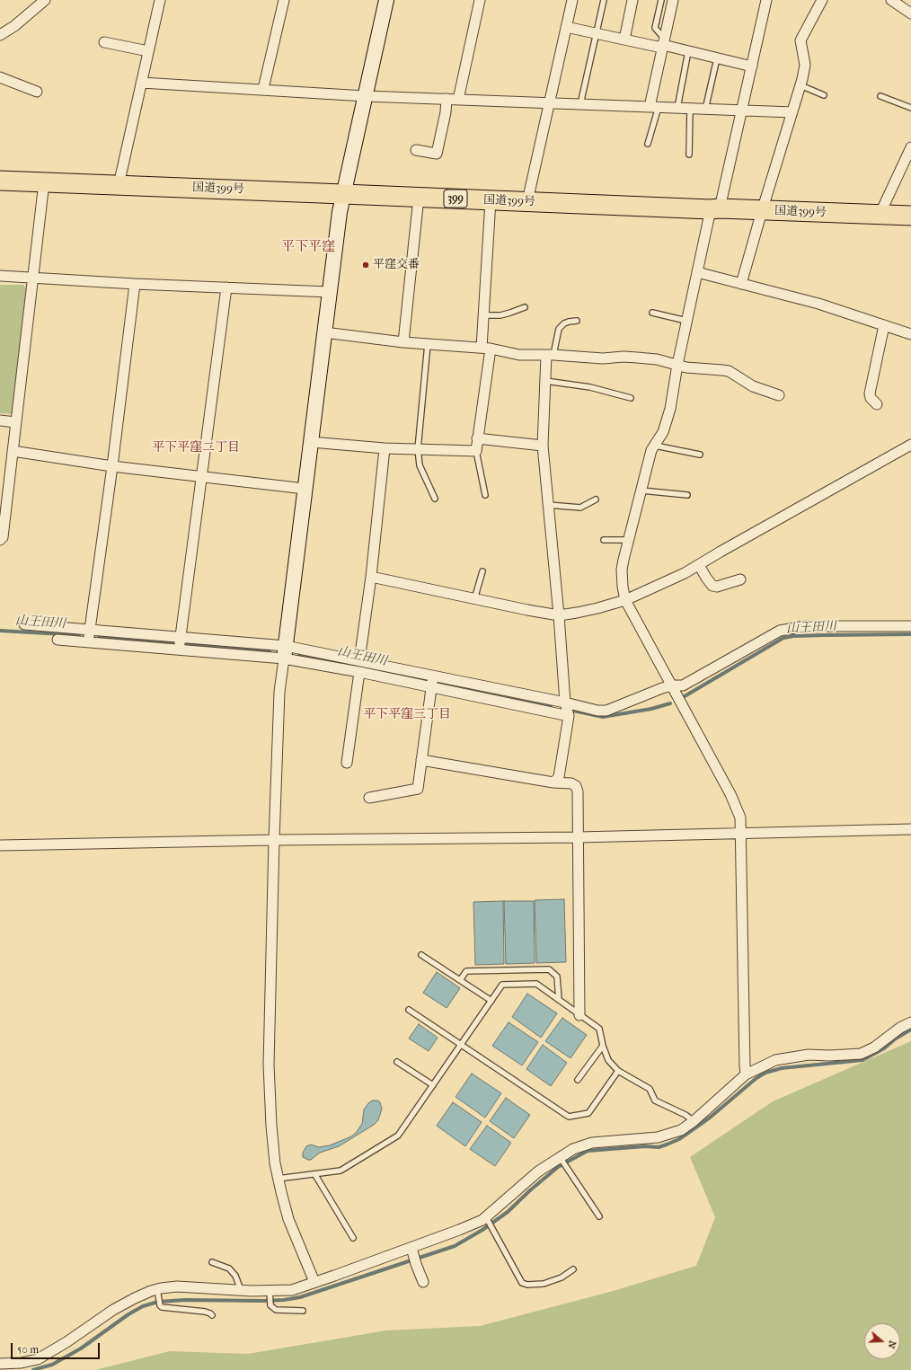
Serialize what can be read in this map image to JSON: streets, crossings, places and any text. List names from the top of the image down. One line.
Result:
{"streets":{"highway":["国道399号","399"]},"districts":["平下平窪","平下平窪二丁目","平下平窪三丁目"],"water":["山王田川"],"places":["平窪交番"],"scale_bar":"50 m","north":"right"}
